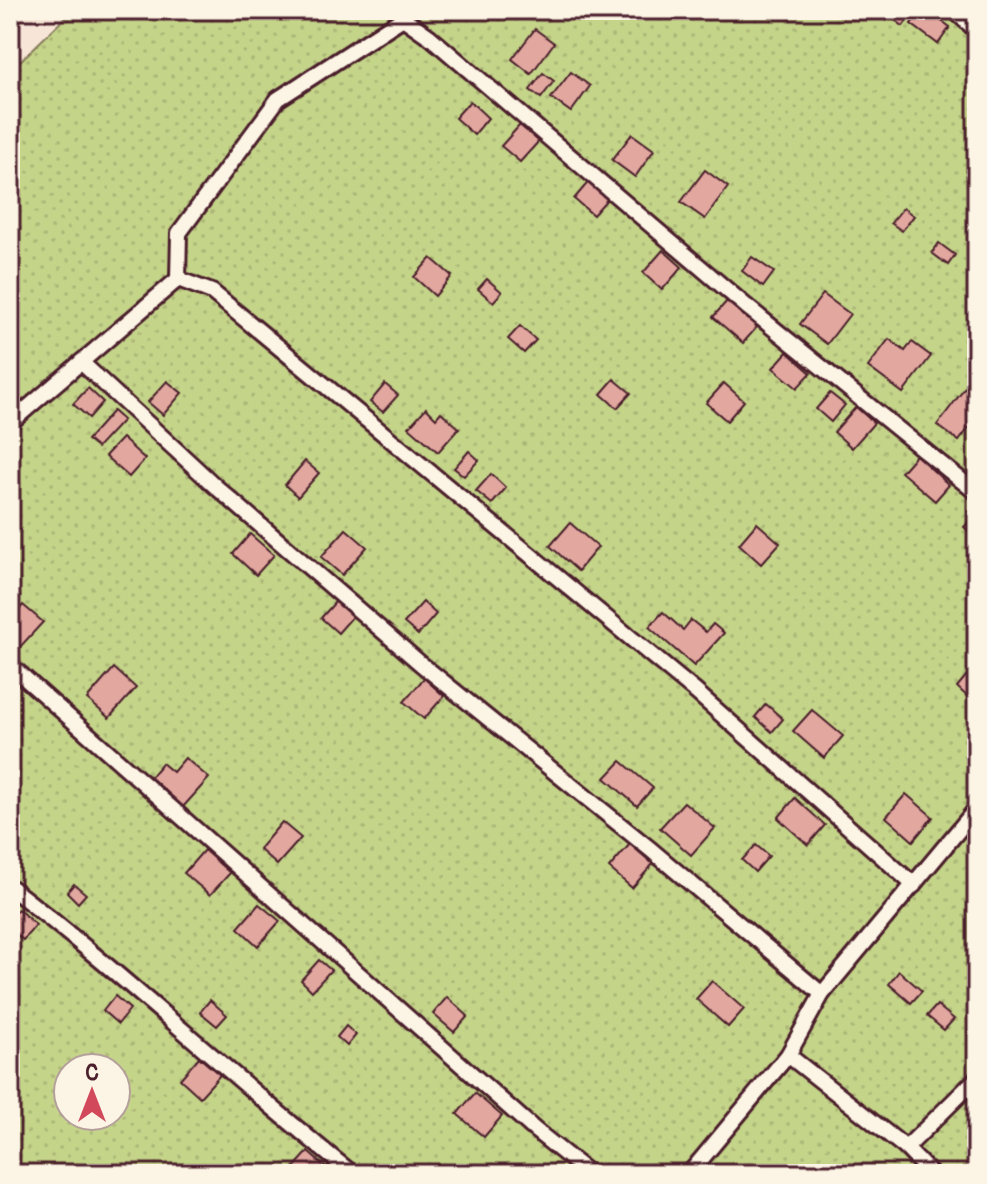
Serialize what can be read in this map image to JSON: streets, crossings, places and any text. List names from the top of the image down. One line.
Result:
{"north":"top"}
